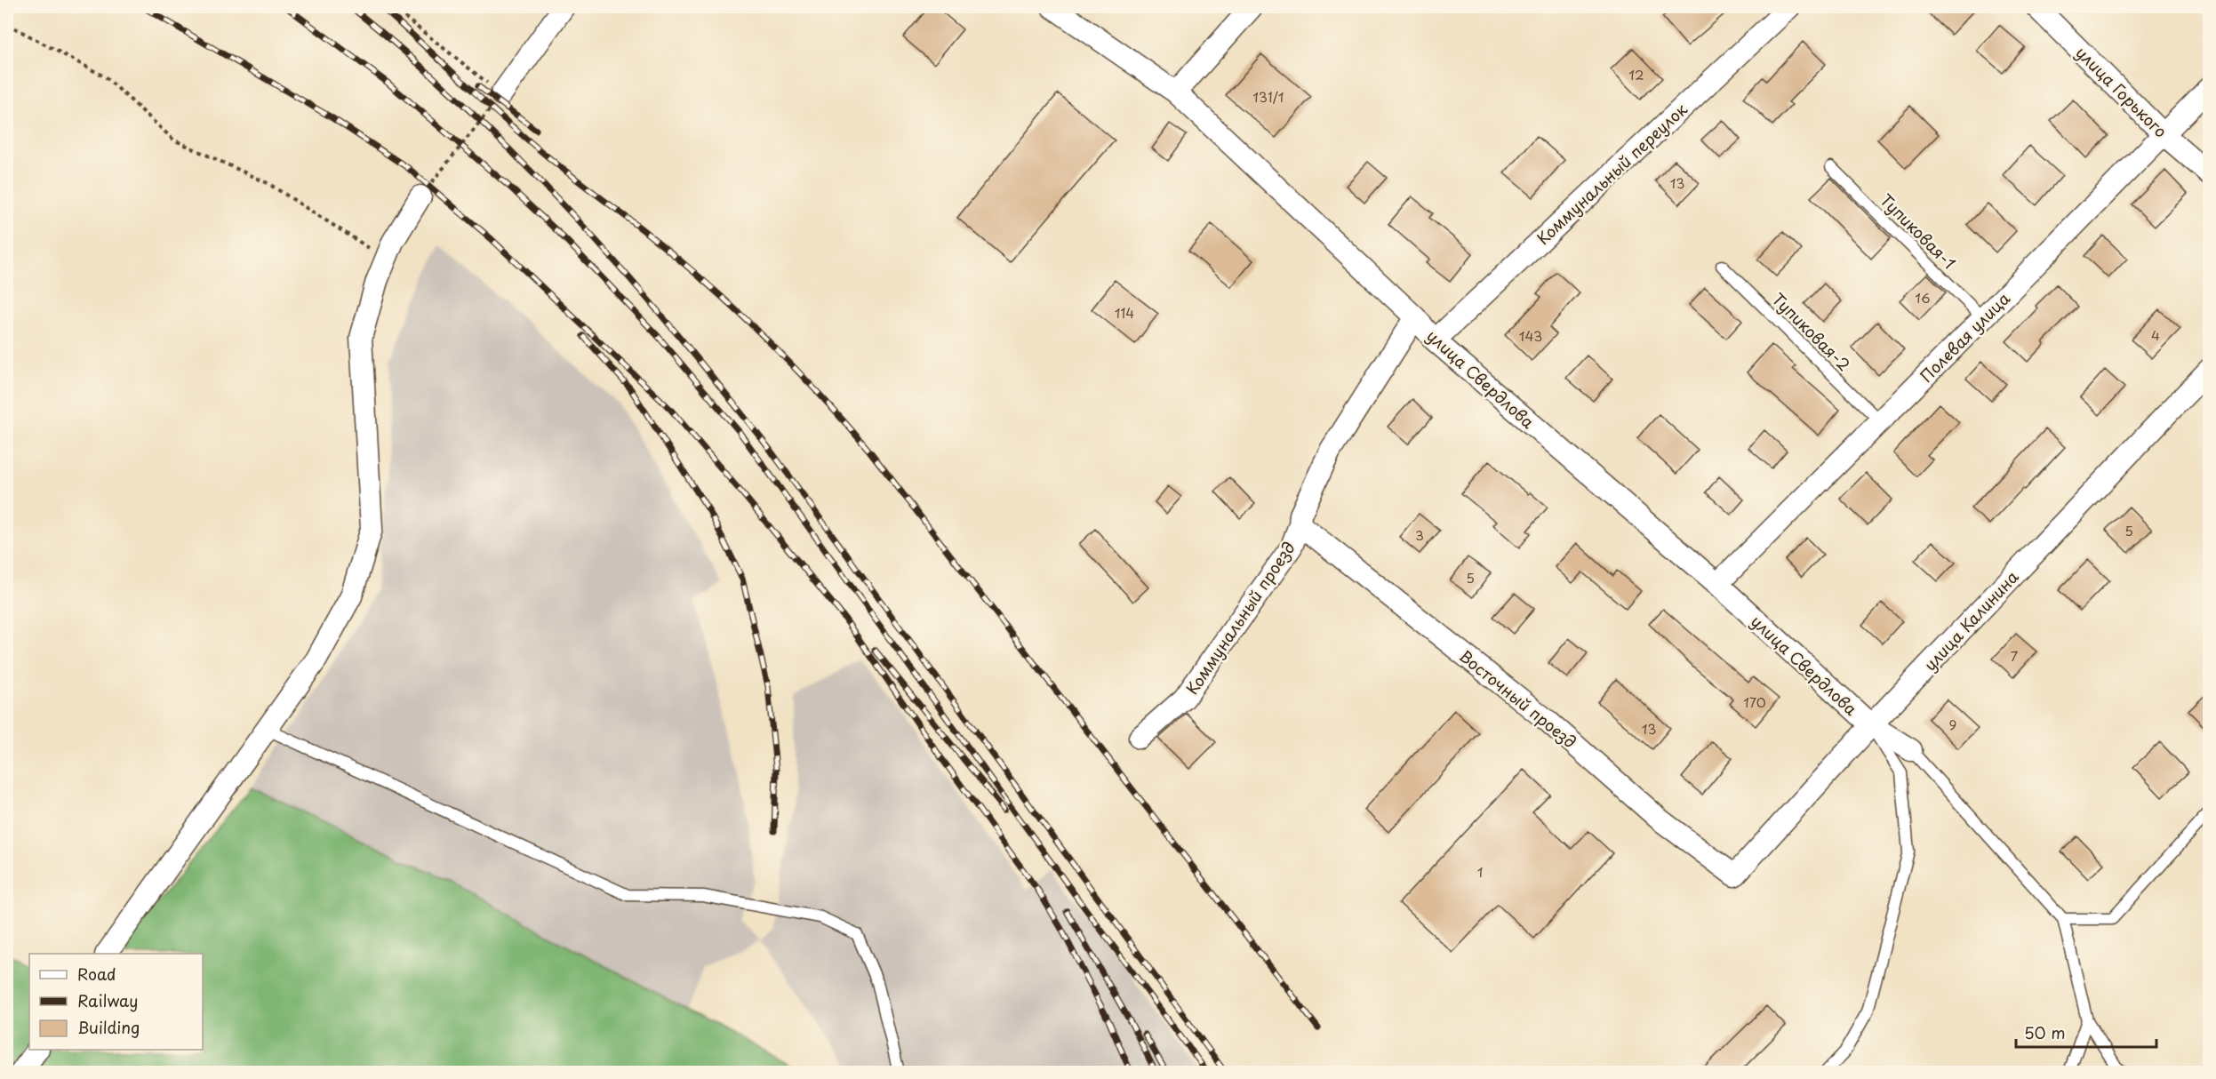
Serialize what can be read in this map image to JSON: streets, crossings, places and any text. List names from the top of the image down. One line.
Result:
{"streets":{"street":["улица Горького","Коммунальный переулок","Полевая улица","улица Свердлова","Коммунальный проезд","улица Калинина","Восточный проезд"],"lane":["Тупиковая-1","Тупиковая-2"]},"crossings":[["улица Горького","Полевая улица"],["Коммунальный переулок","улица Свердлова"],["Тупиковая-1","Полевая улица"],["Тупиковая-2","Полевая улица"],["Полевая улица","улица Свердлова"],["улица Свердлова","Коммунальный проезд"],["улица Свердлова","улица Калинина"],["Коммунальный проезд","Восточный проезд"],["улица Калинина","Восточный проезд"]],"house_numbers":["12","131/1","13","16","114","4","143","5","3","5","7","170","9","13","1"],"legend":["Road","Railway","Building"],"scale_bar":"50 m"}
